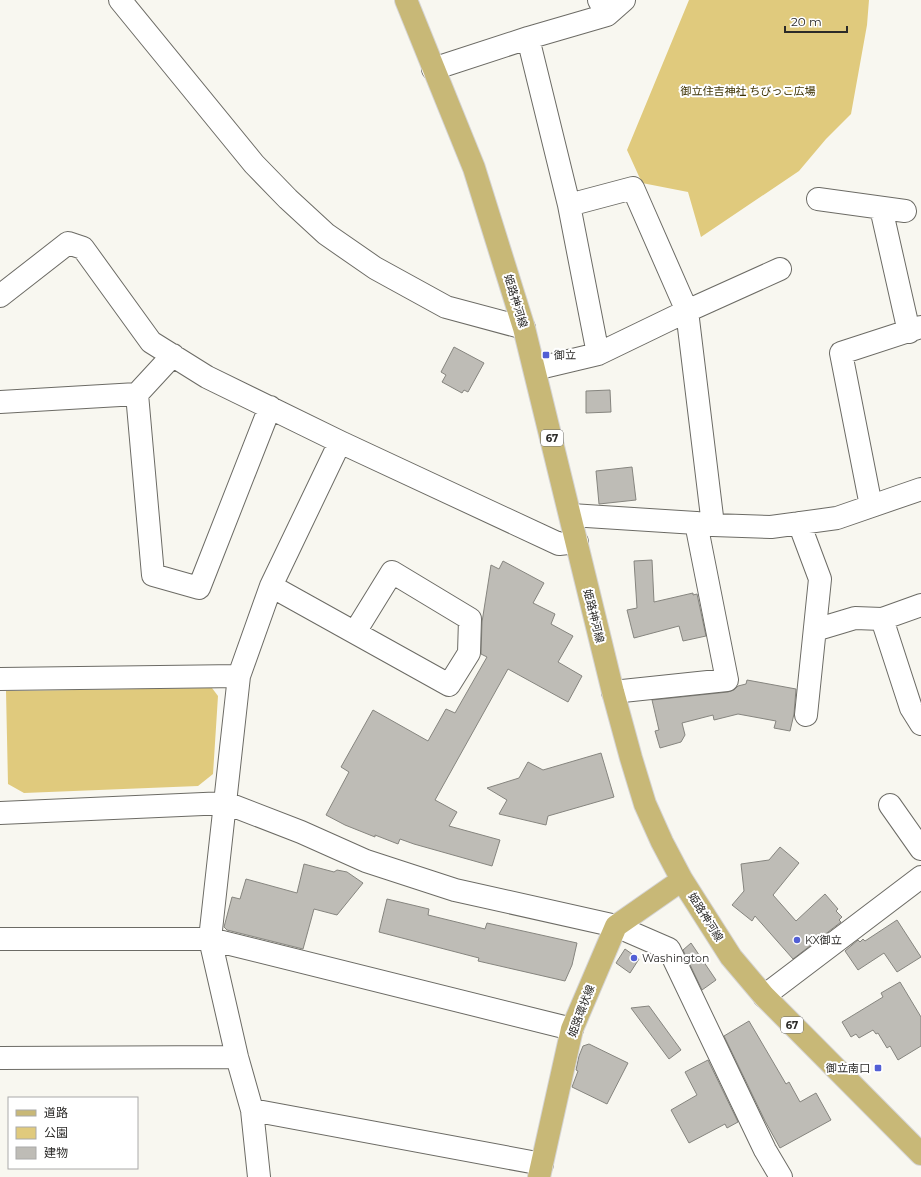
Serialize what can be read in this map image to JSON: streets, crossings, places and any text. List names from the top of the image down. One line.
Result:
{"streets":{"main road":["姫路神河線","67","姫路環状線"]},"parks":["御立住吉神社 ちびっこ広場"],"places":{"transit":["御立","御立南口"],"other":["KX御立","Washington"]},"legend":["道路","公園","建物"],"scale_bar":"20 m"}
